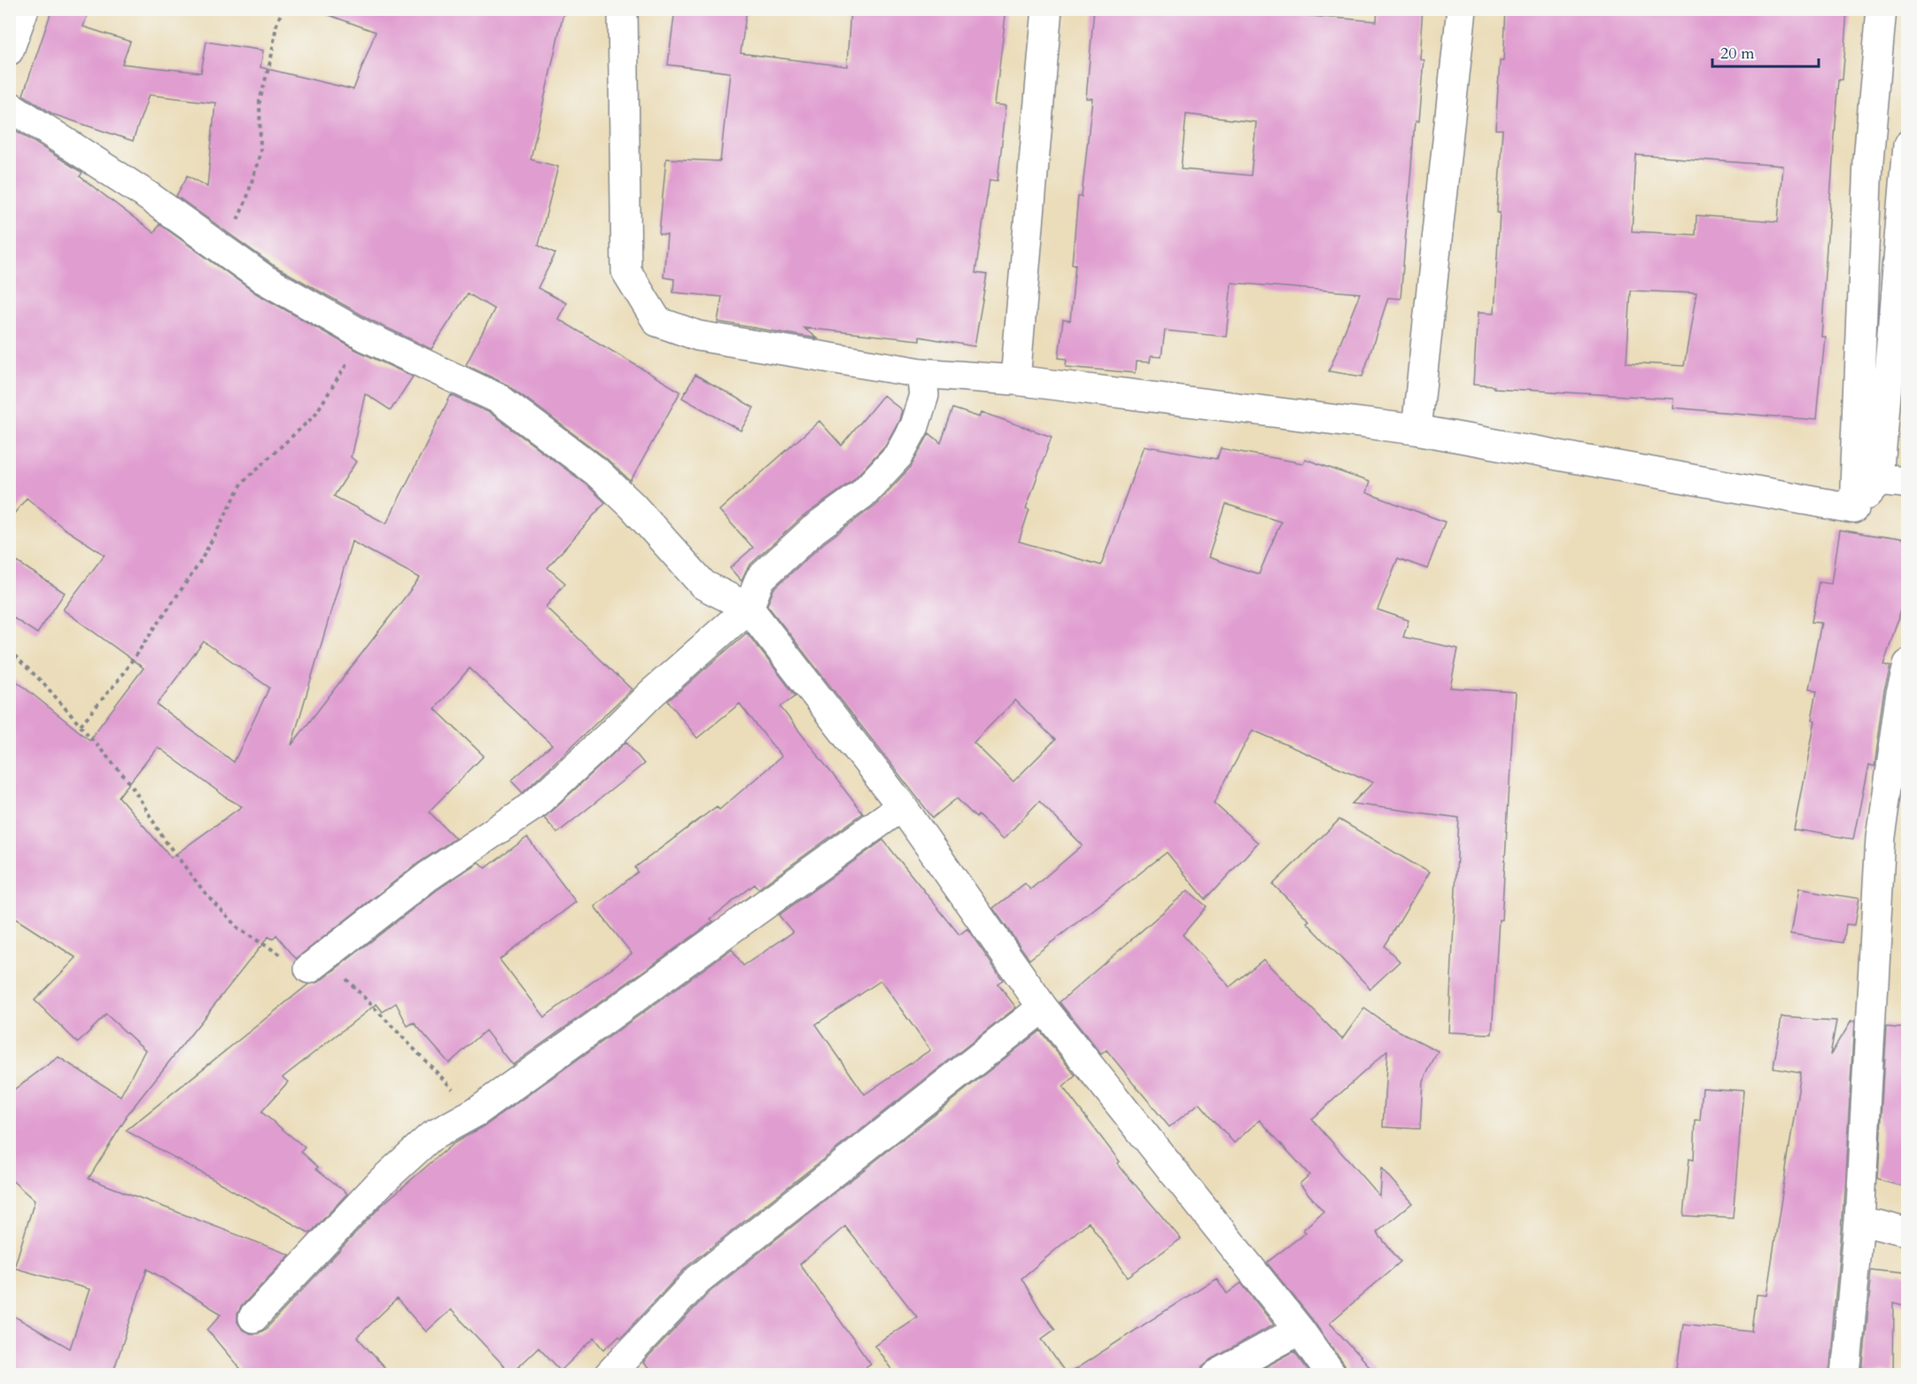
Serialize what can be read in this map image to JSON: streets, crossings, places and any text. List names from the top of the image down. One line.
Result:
{"scale_bar":"20 m"}
